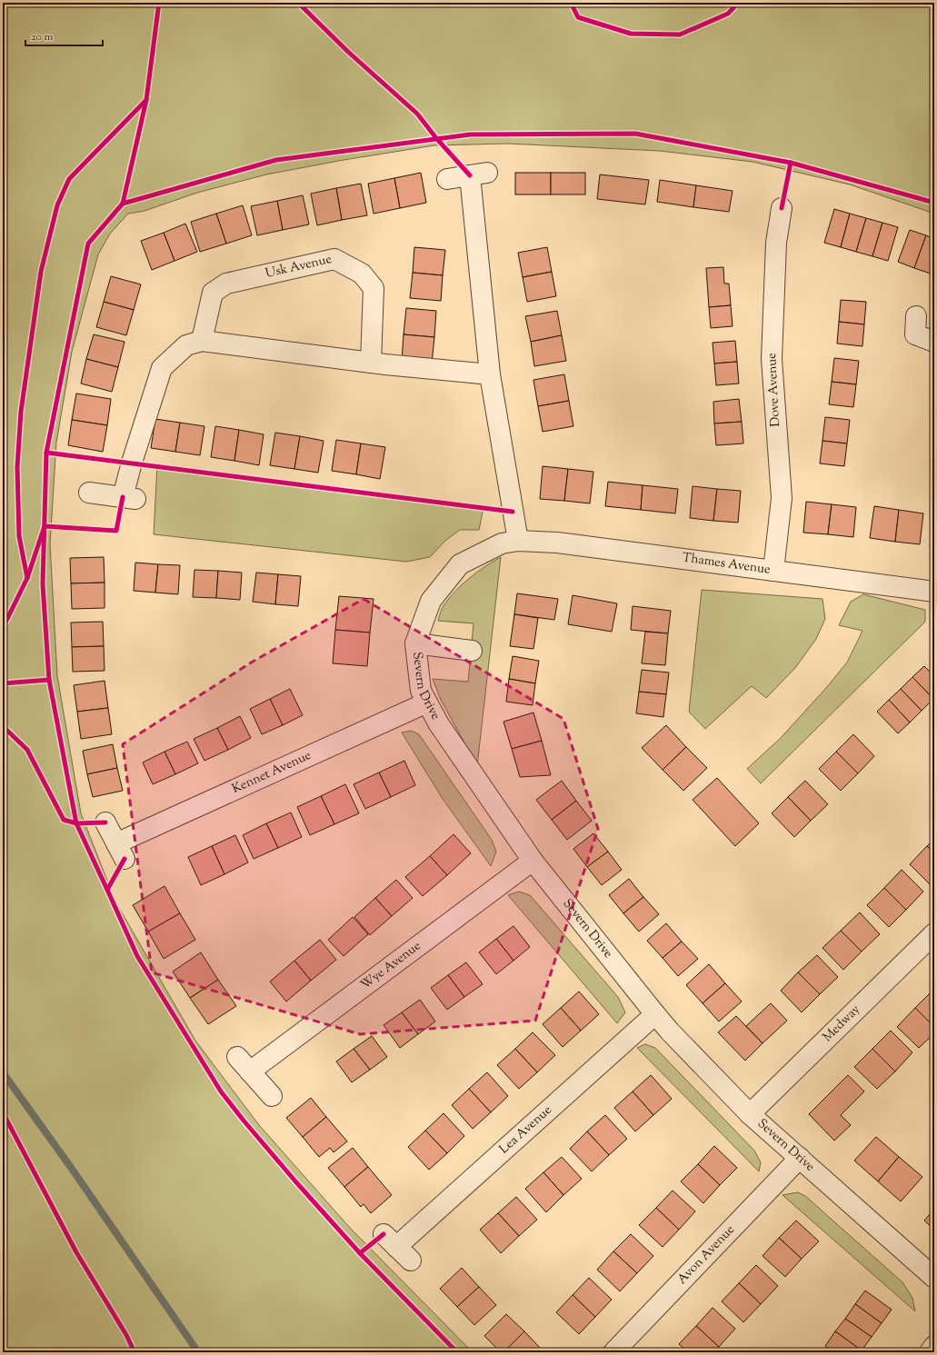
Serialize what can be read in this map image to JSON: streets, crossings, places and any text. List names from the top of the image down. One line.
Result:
{"streets":{"street":["Usk Avenue","Dove Avenue","Thames Avenue","Severn Drive","Kennet Avenue","Wye Avenue","Medway","Lea Avenue","Avon Avenue"]},"crossings":[["Dove Avenue","Thames Avenue"],["Thames Avenue","Severn Drive"],["Severn Drive","Kennet Avenue"],["Severn Drive","Wye Avenue"],["Severn Drive","Medway"],["Severn Drive","Lea Avenue"],["Severn Drive","Avon Avenue"]],"scale_bar":"20 m"}
